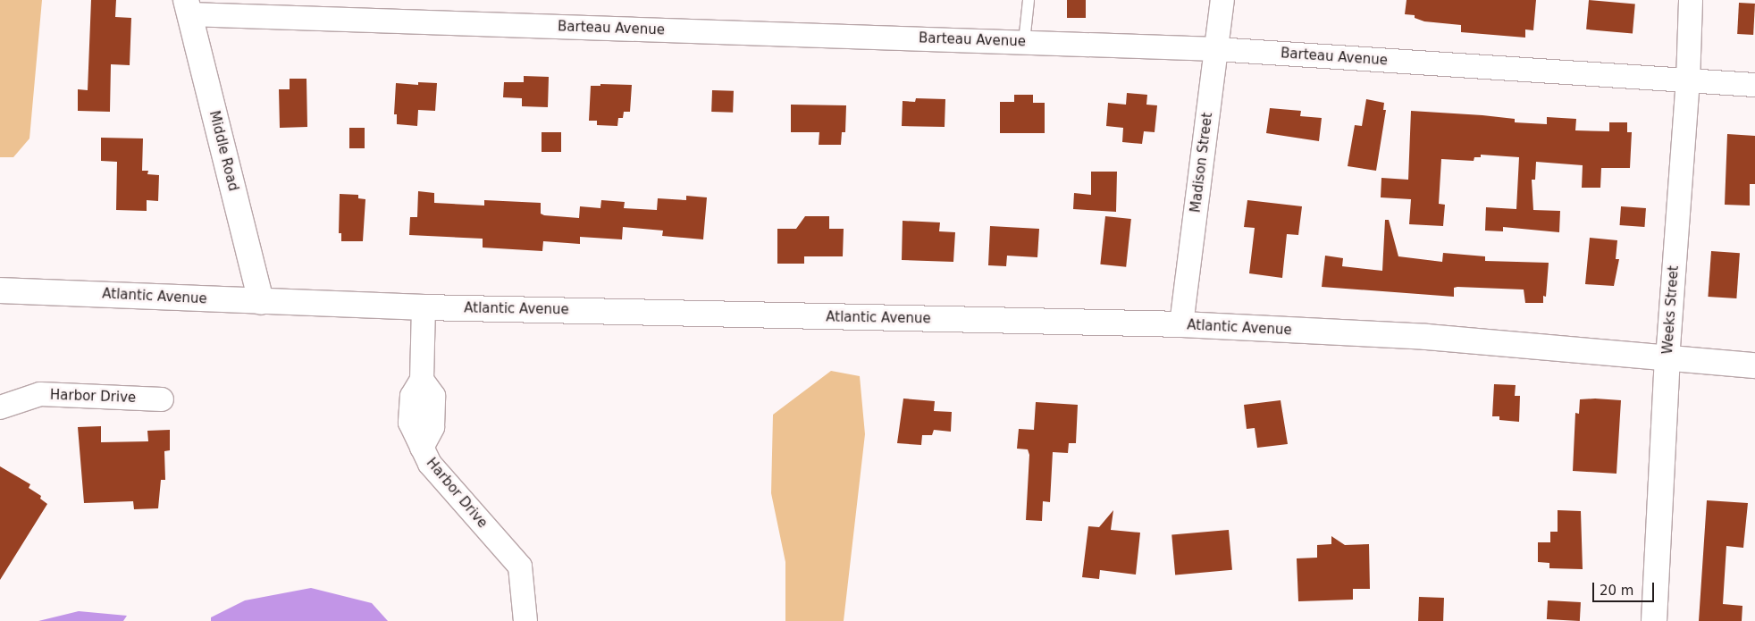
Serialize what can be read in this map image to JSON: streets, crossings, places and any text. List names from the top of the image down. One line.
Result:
{"streets":{"main road":["Middle Road","Atlantic Avenue","Weeks Street"],"street":["Barteau Avenue","Madison Street","Harbor Drive"]},"crossings":[["Barteau Avenue","Middle Road"],["Barteau Avenue","Madison Street"],["Barteau Avenue","Weeks Street"],["Middle Road","Atlantic Avenue"],["Madison Street","Atlantic Avenue"],["Atlantic Avenue","Weeks Street"],["Atlantic Avenue","Harbor Drive"]],"scale_bar":"20 m"}
